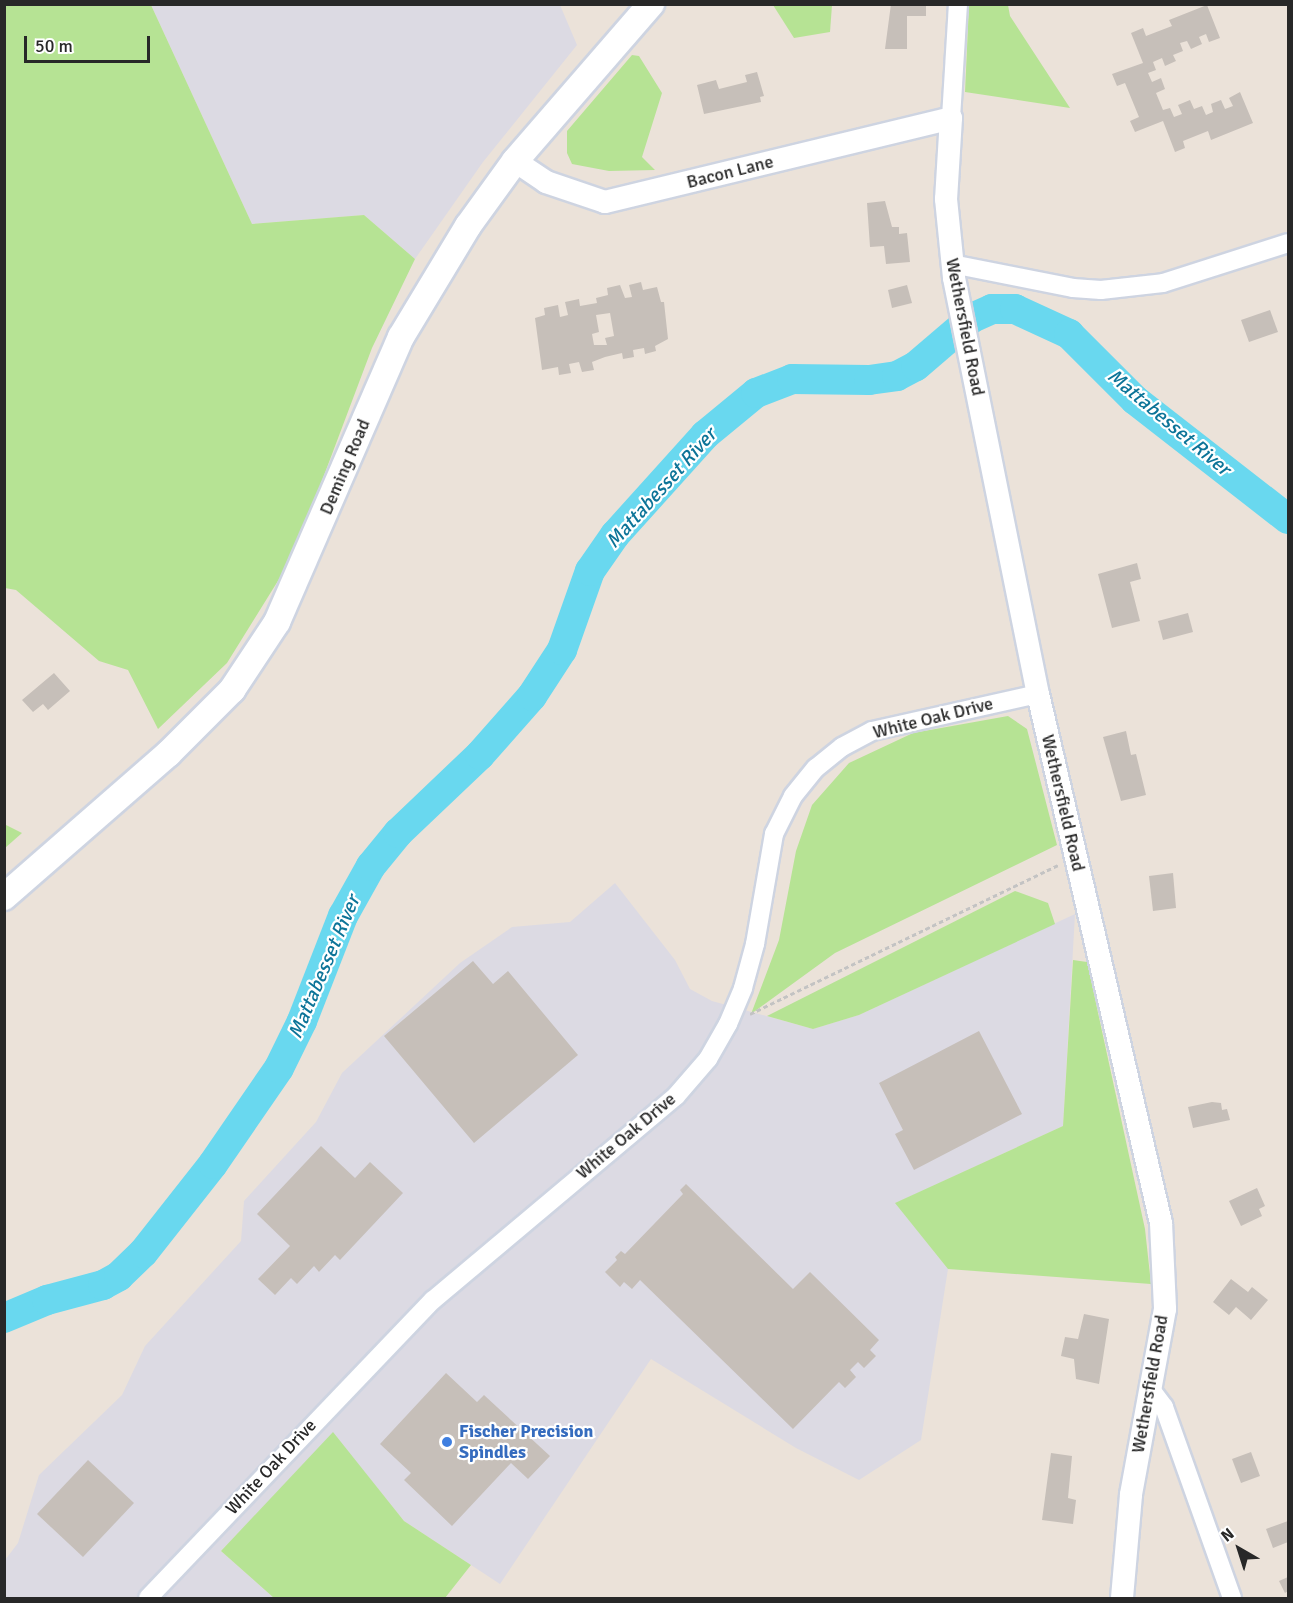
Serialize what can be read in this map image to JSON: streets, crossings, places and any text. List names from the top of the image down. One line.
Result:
{"streets":{"main road":["Deming Road"],"street":["Bacon Lane","Wethersfield Road","White Oak Drive"]},"crossings":[["Bacon Lane","Wethersfield Road"],["Bacon Lane","Deming Road"],["Wethersfield Road","White Oak Drive"]],"water":["Mattabesset River"],"places":["Fischer Precision Spindles"],"scale_bar":"50 m","north":"top left"}
